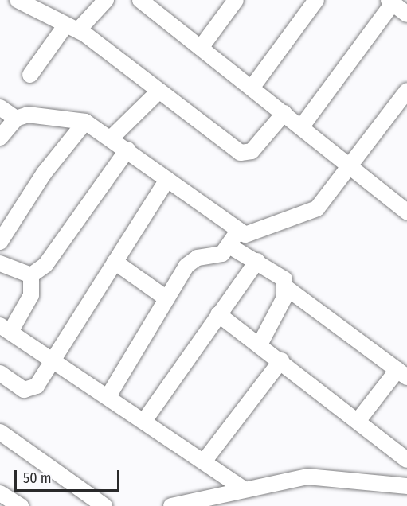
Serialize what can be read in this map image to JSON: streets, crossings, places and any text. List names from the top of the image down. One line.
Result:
{"scale_bar":"50 m"}
